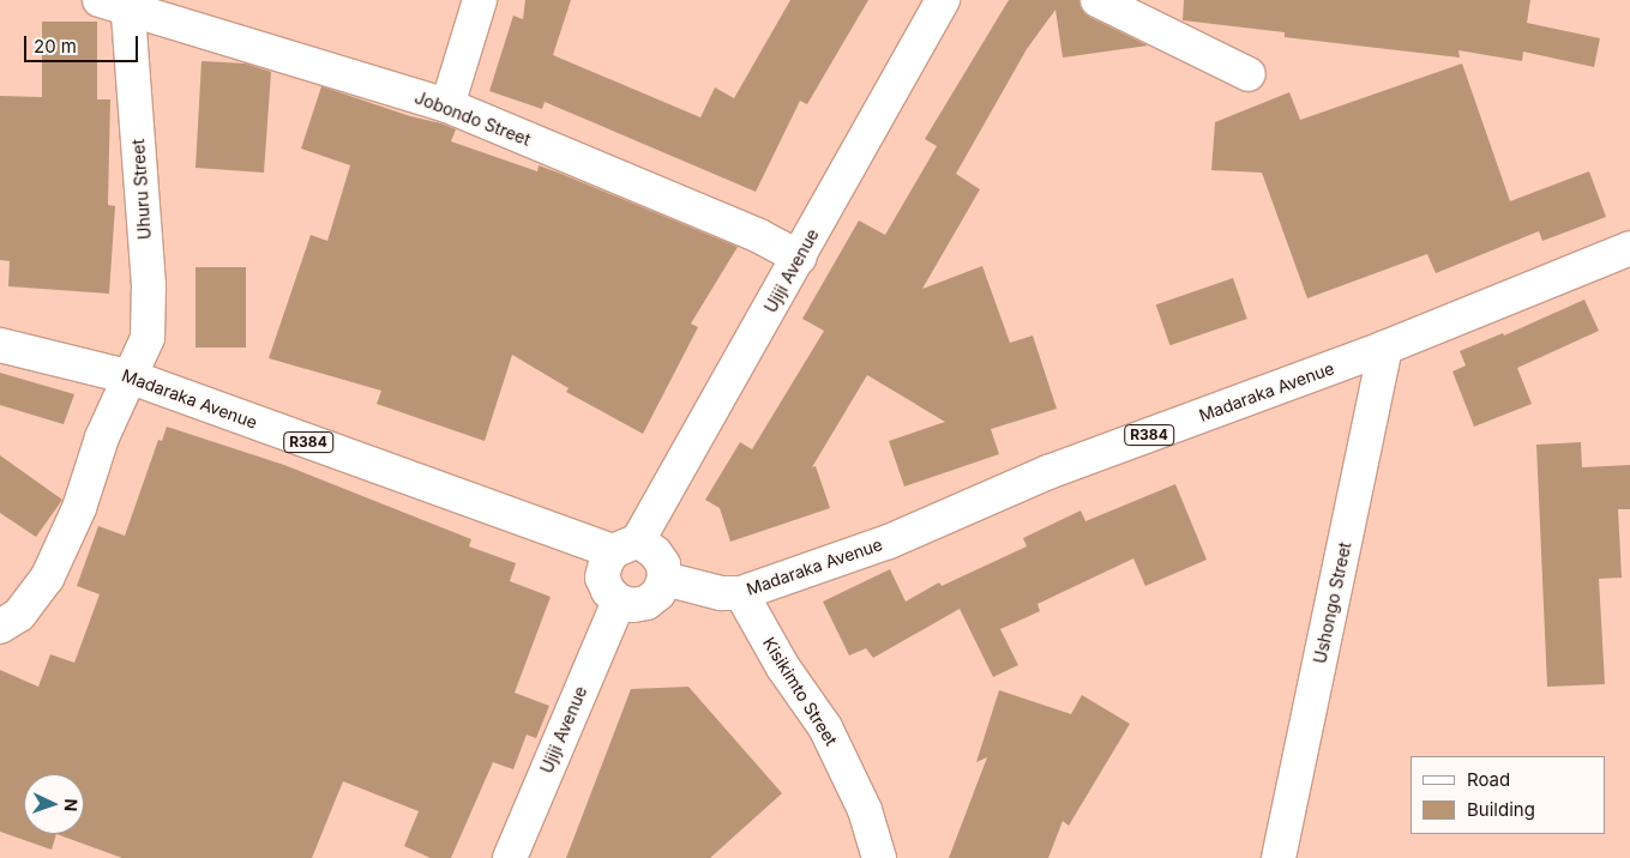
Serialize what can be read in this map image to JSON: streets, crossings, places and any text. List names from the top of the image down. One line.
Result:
{"streets":{"main road":["Jobondo Street","Uhuru Street","Ujiji Avenue","Madaraka Avenue","R384","Ushongo Street","Kisikimto Street"]},"crossings":[["Jobondo Street","Uhuru Street"],["Jobondo Street","Ujiji Avenue"],["Uhuru Street","Madaraka Avenue"],["Ujiji Avenue","Madaraka Avenue"],["Madaraka Avenue","Ushongo Street"],["Madaraka Avenue","Kisikimto Street"]],"legend":["Road","Building"],"scale_bar":"20 m","north":"right"}
